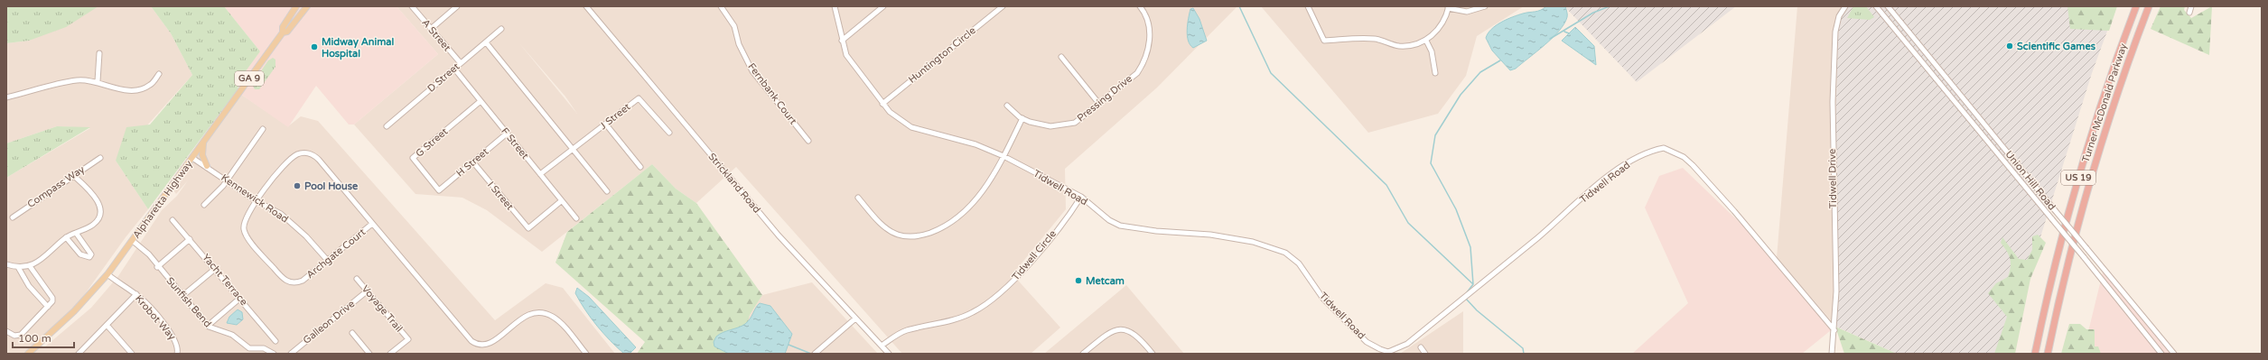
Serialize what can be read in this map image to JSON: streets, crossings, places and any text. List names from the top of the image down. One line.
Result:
{"streets":{"highway":["Turner McDonald Parkway","US 19"],"main road":["GA 9","Alpharetta Highway"],"street":["A Street","Huntington Circle","D Street","Fernbank Court","Pressing Drive","J Street","G Street","F Street","H Street","Tidwell Drive","Union Hill Road","Tidwell Road","Strickland Road","Compass Way","I Street","Kennewick Road","Archgate Court","Tidwell Circle","Yacht Terrace","Sunfish Bend","Voyage Trail","Krobot Way","Galleon Drive"]},"crossings":[["A Street","D Street"],["Huntington Circle","Tidwell Road"],["D Street","F Street"],["GA 9","Alpharetta Highway"],["G Street","F Street"],["G Street","H Street"],["F Street","H Street"],["F Street","I Street"],["H Street","I Street"],["Tidwell Drive","Tidwell Road"],["Tidwell Road","Tidwell Circle"],["Strickland Road","Tidwell Circle"],["Kennewick Road","Alpharetta Highway"],["Kennewick Road","Archgate Court"],["Alpharetta Highway","Sunfish Bend"],["Alpharetta Highway","Krobot Way"],["Voyage Trail","Galleon Drive"]],"places":["Scientific Games","Midway Animal Hospital","Pool House","Metcam"],"scale_bar":"100 m"}
